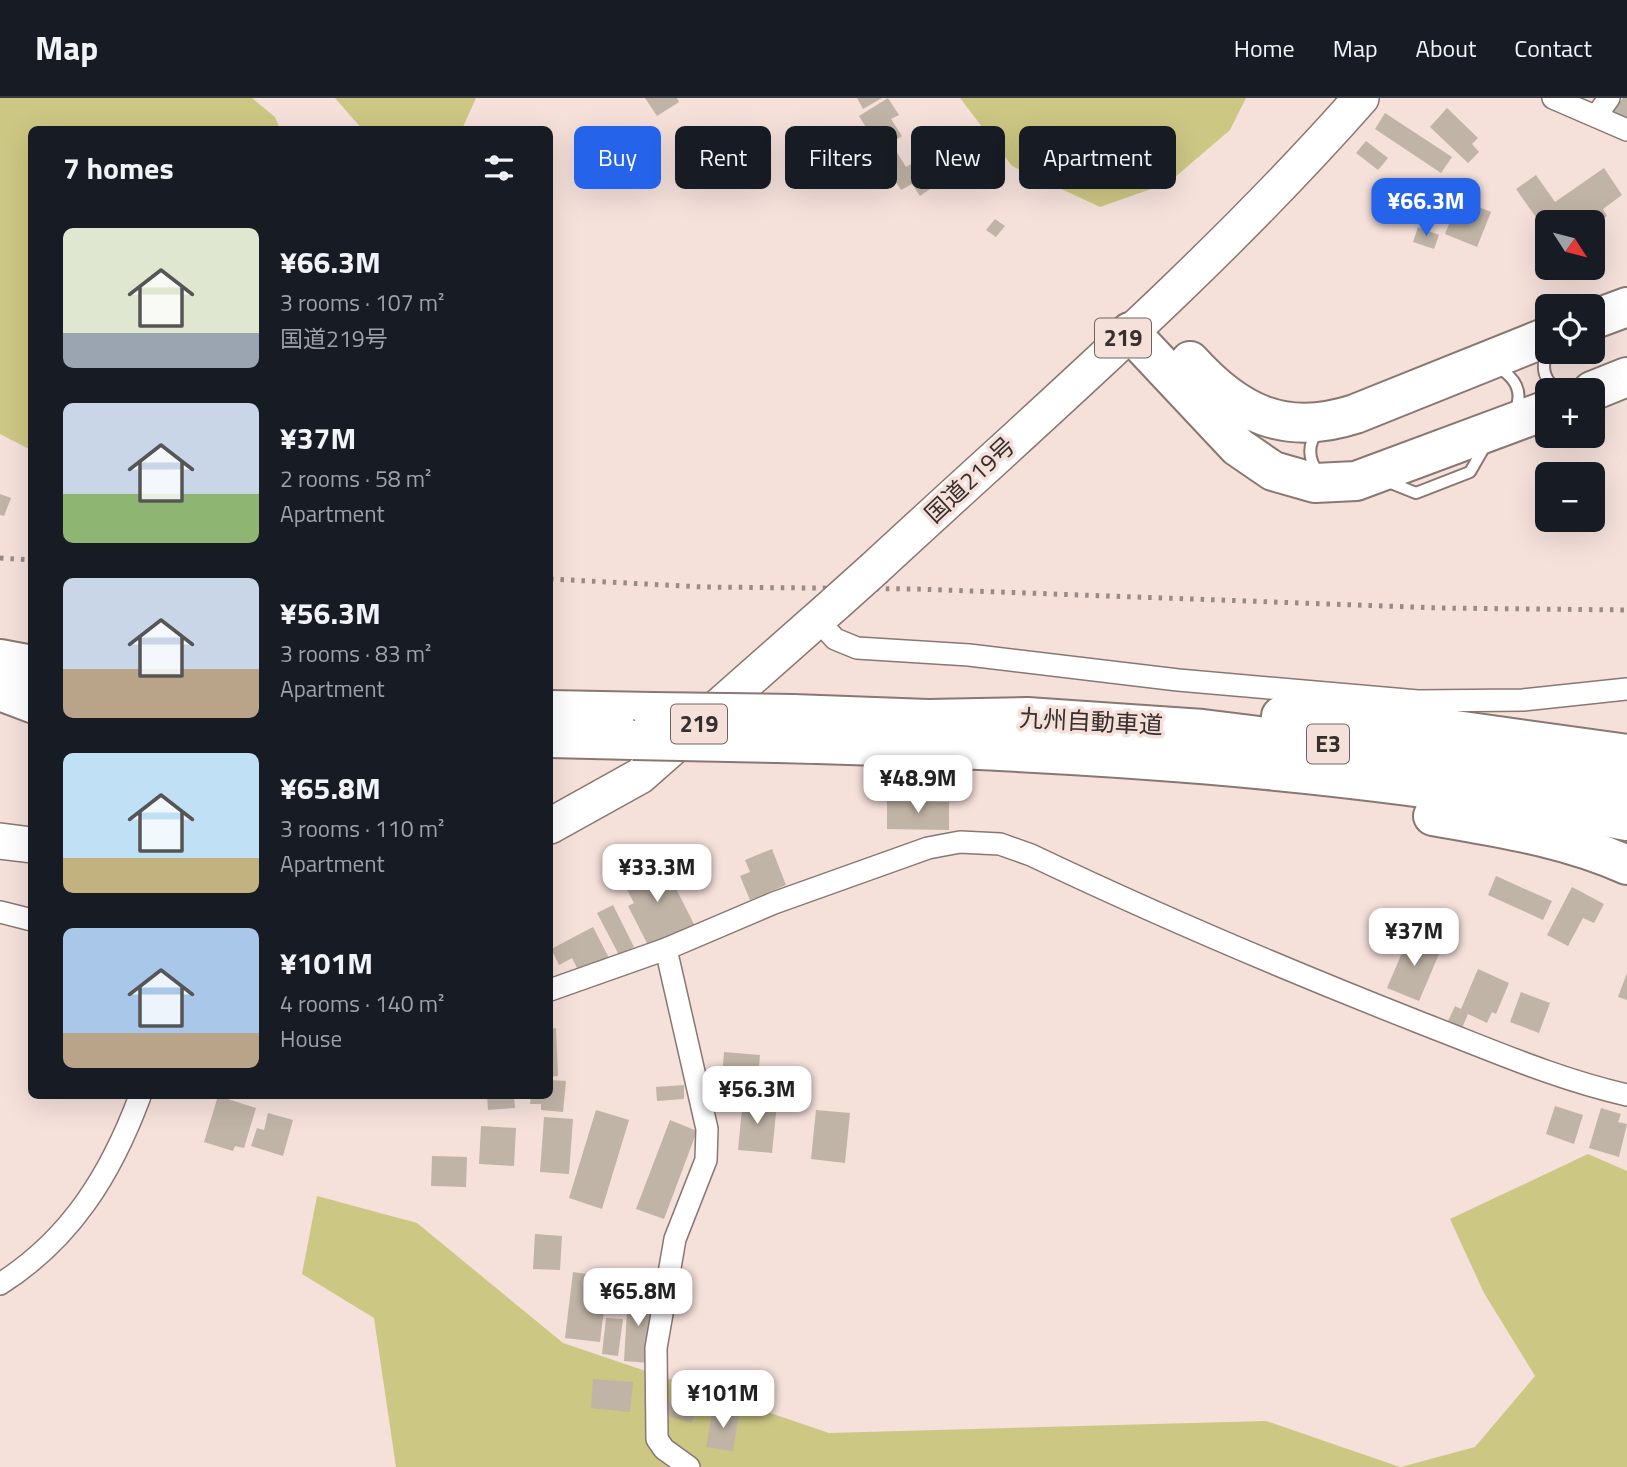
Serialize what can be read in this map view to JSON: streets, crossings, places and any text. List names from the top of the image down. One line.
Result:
{"streets":{"highway":["219","国道219号","九州自動車道","E3"]},"north":"bottom right","page":{"header":"Map","nav":["Home","Map","About","Contact"],"chip":["Buy","Rent","Filters","New","Apartment"],"heading":"7 homes","price":["¥66.3M","¥48.9M","¥33.3M","¥37M","¥56.3M","¥65.8M","¥101M"],"map_buttons":["+","−"],"list":[{"name":"¥66.3M","note":"3 rooms · 107 m² · 国道219号"},{"name":"¥37M","note":"2 rooms · 58 m² · Apartment"},{"name":"¥56.3M","note":"3 rooms · 83 m² · Apartment"},{"name":"¥65.8M","note":"3 rooms · 110 m² · Apartment"},{"name":"¥101M","note":"4 rooms · 140 m² · House"}]}}
